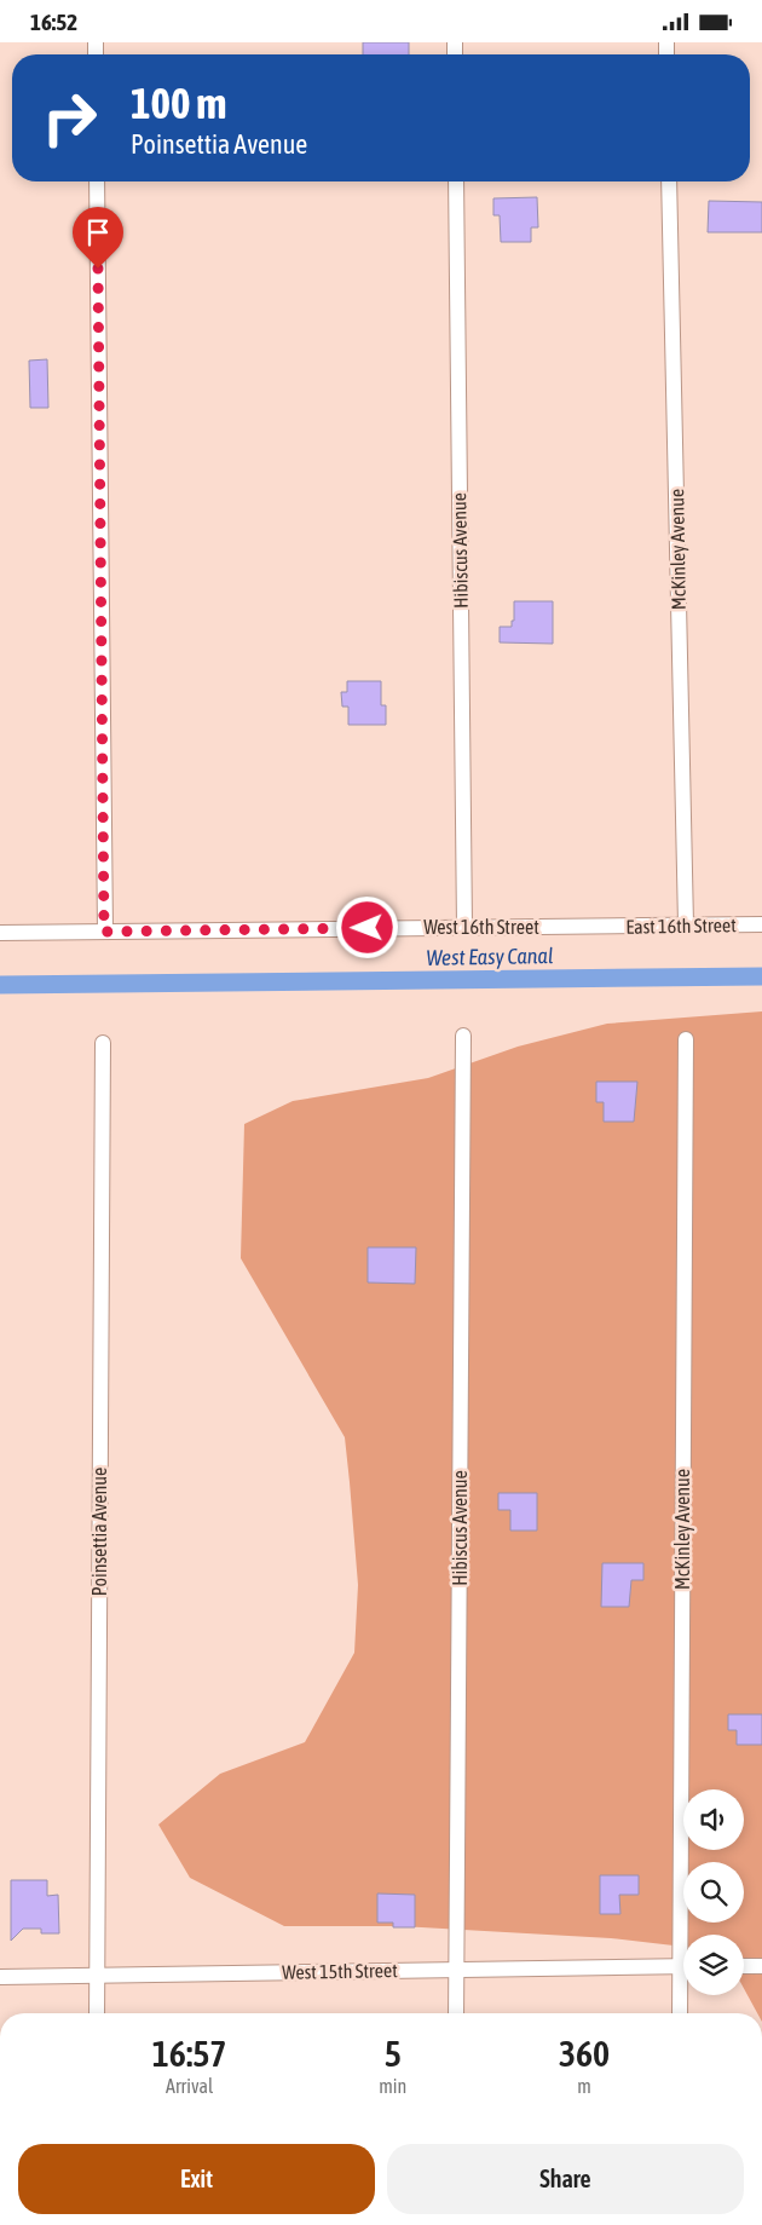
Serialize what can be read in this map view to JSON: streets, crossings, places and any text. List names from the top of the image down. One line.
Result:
{"streets":{"street":["McKinley Avenue","Hibiscus Avenue","East 16th Street","West 16th Street","Poinsettia Avenue","West 15th Street"]},"crossings":[["McKinley Avenue","East 16th Street"],["Hibiscus Avenue","West 16th Street"],["Hibiscus Avenue","West 15th Street"],["East 16th Street","West 16th Street"],["Poinsettia Avenue","West 15th Street"]],"water":["West Easy Canal"],"page":{"status":"16:52","turn":["100 m","Poinsettia Avenue"],"eta":["16:57","Arrival","5","min","360","m"],"buttons":["Exit","Share"]}}
